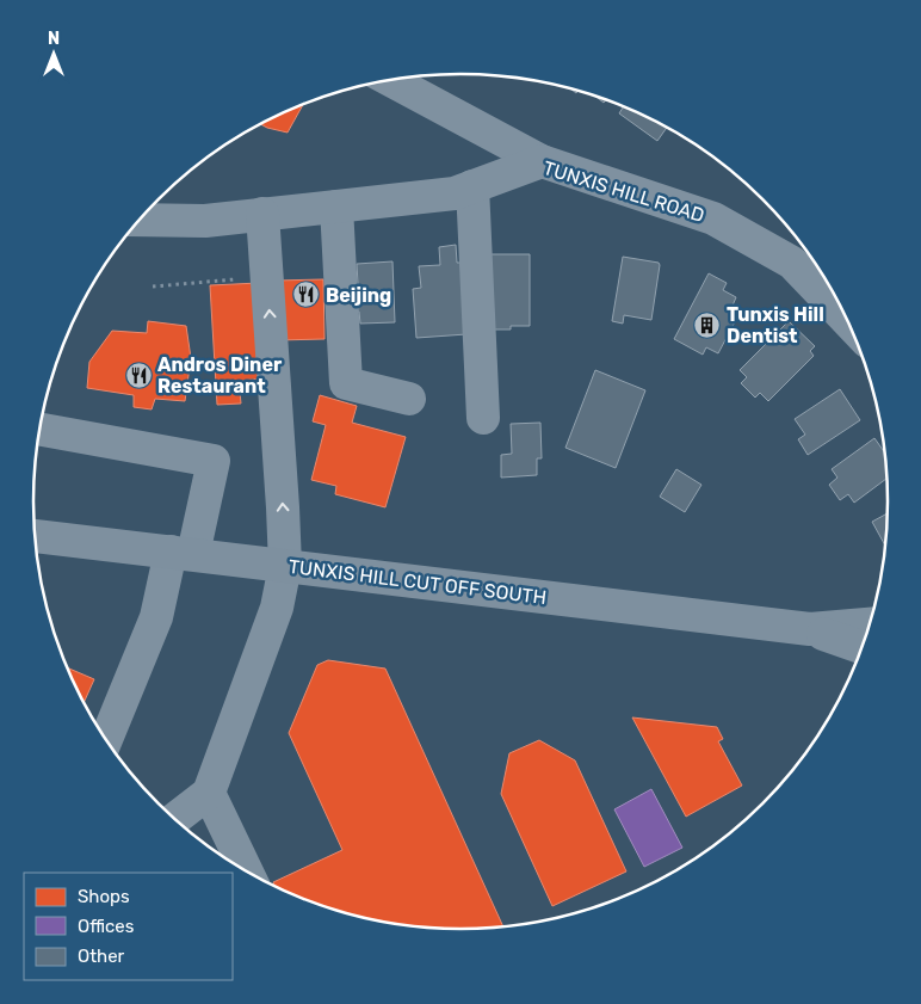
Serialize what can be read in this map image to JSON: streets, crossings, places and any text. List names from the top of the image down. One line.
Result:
{"streets":{"main road":["TUNXIS HILL CUT OFF SOUTH"],"street":["TUNXIS HILL ROAD"]},"places":{"restaurant":["Beijing","Andros Diner Restaurant"],"building":["Tunxis Hill Dentist"]},"legend":["Shops","Offices","Other"],"north":"top"}
